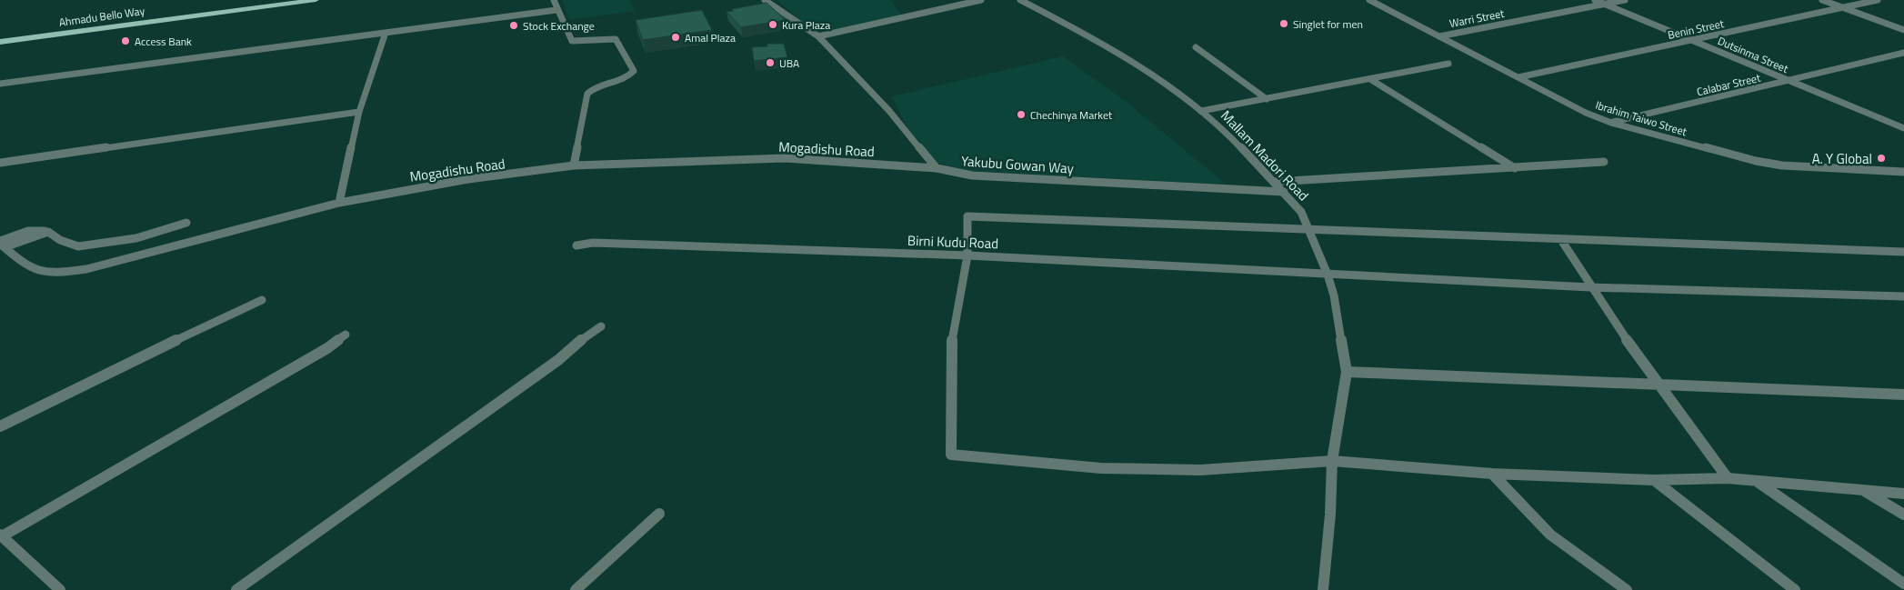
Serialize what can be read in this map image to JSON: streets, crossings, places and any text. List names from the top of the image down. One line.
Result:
{"streets":{"main road":["Ahmadu Bello Way"],"street":["Warri Street","Benin Street","Dutsinma Street","Calabar Street","Ibrahim Taiwo Street","Mogadishu Road","Mallam Madori Road","Yakubu Gowan Way","Birni Kudu Road"]},"crossings":[["Warri Street","Dutsinma Street"],["Warri Street","Ibrahim Taiwo Street"],["Benin Street","Dutsinma Street"],["Benin Street","Ibrahim Taiwo Street"],["Dutsinma Street","Calabar Street"],["Calabar Street","Ibrahim Taiwo Street"],["Mogadishu Road","Yakubu Gowan Way"],["Mallam Madori Road","Yakubu Gowan Way"],["Mallam Madori Road","Birni Kudu Road"]],"places":["Singlet for men","Kura Plaza","Stock Exchange","Amal Plaza","Access Bank","UBA","Chechinya Market","A. Y Global"]}
